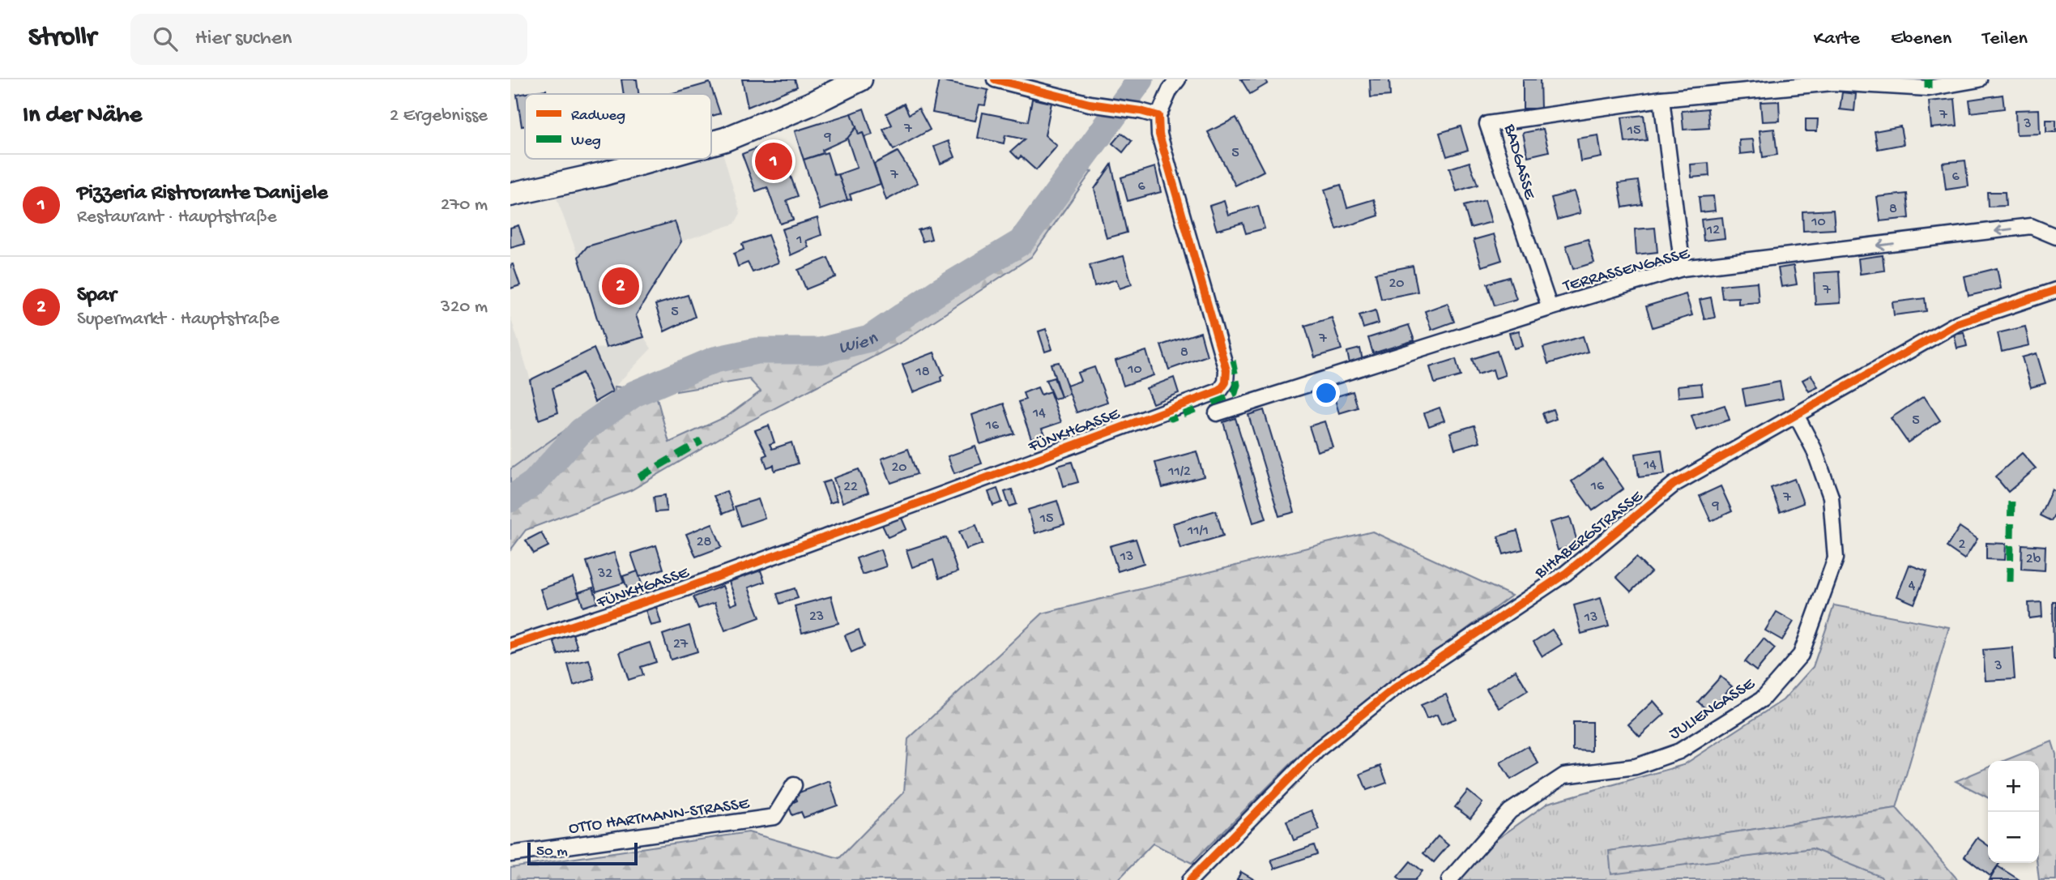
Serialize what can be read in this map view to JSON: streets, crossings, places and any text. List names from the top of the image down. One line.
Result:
{"streets":{"street":["BADGASSE","TERRASSENGASSE","FÜNKHGASSE","BIHABERGSTRASSE","JULIENGASSE","OTTO HARTMANN-STRASSE"]},"crossings":[["BADGASSE","TERRASSENGASSE"],["BIHABERGSTRASSE","JULIENGASSE"]],"one_way":["TERRASSENGASSE"],"water":["Wien"],"house_numbers":["7","3","7","15","9","5","7","6","6","8","10","12","1","20","7","5","7","8","10","18","14","5","16","14","20","11/2","16","22","7","9","15","11/1","28","2","13","2b","32","4","23","13","27","3"],"legend":["Radweg","Weg"],"scale_bar":"50 m","page":{"header":"Strollr","search":"Hier suchen","nav":["Karte","Ebenen","Teilen"],"heading":["In der Nähe","2 Ergebnisse"],"pins":["1","2"],"list":[{"mark":"1","name":"Pizzeria Ristrorante Danijele","note":"Restaurant · Hauptstraße","value":"270 m"},{"mark":"2","name":"Spar","note":"Supermarkt · Hauptstraße","value":"320 m"}],"map_buttons":["+","−"],"scale":"50 m"}}
